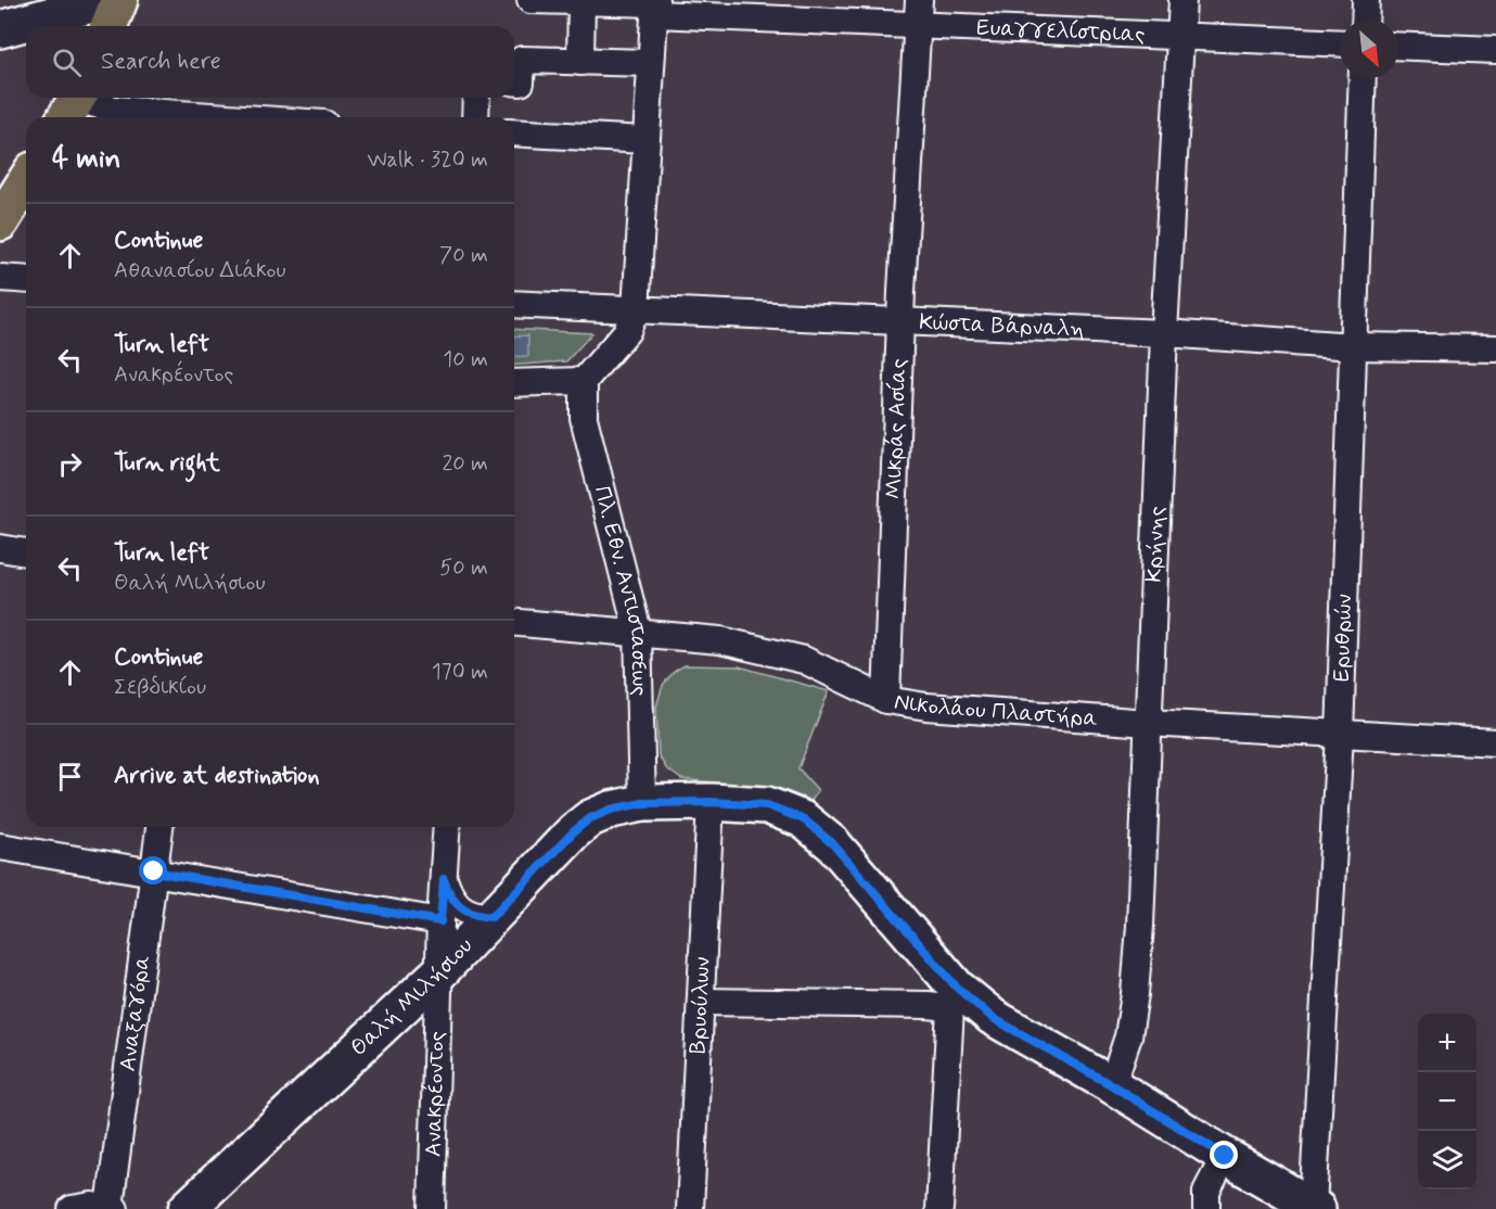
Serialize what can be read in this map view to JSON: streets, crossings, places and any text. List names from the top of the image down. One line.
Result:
{"streets":{"street":["Ευαγγελίστριας","Κώστα Βάρναλη","Μικράς Ασίας","Κρήνης","Πλ. Εθν. Αντιστασεως","Ερυθρών","Νικολάου Πλαστήρα","Θαλή Μιλήσιου","Βρυούλων","Αναξαγόρα","Ανακρέοντος"]},"crossings":[["Ευαγγελίστριας","Μικράς Ασίας"],["Ευαγγελίστριας","Κρήνης"],["Κώστα Βάρναλη","Μικράς Ασίας"],["Κώστα Βάρναλη","Κρήνης"],["Κώστα Βάρναλη","Ερυθρών"],["Μικράς Ασίας","Νικολάου Πλαστήρα"],["Κρήνης","Νικολάου Πλαστήρα"],["Κρήνης","Θαλή Μιλήσιου"],["Πλ. Εθν. Αντιστασεως","Νικολάου Πλαστήρα"],["Πλ. Εθν. Αντιστασεως","Θαλή Μιλήσιου"],["Ερυθρών","Νικολάου Πλαστήρα"],["Ερυθρών","Θαλή Μιλήσιου"],["Θαλή Μιλήσιου","Βρυούλων"],["Θαλή Μιλήσιου","Ανακρέοντος"]],"north":"bottom right","page":{"search":"Search here","heading":["4 min","Walk · 320 m"],"list":[["Continue","Αθανασίου Διάκου","70 m"],["Turn left","Ανακρέοντος","10 m"],["Turn right","20 m"],["Turn left","Θαλή Μιλήσιου","50 m"],["Continue","Σεβδικίου","170 m"],"Arrive at destination"],"map_buttons":["+","−"]}}
